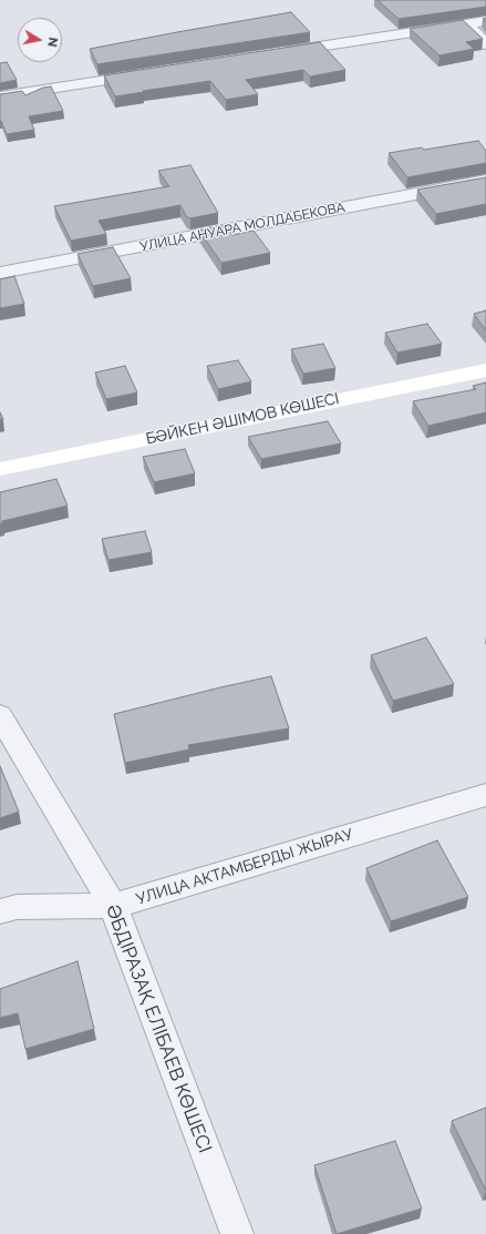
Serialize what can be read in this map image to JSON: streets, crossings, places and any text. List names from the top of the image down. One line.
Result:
{"streets":{"main road":["БӘЙКЕН ӘШІМОВ КӨШЕСІ"],"street":["УЛИЦА АНУАРА МОЛДАБЕКОВА","УЛИЦА АКТАМБЕРДЫ ЖЫРАУ","ӘБДІРАЗАҚ ЕЛІБАЕВ КӨШЕСІ"]},"crossings":[["УЛИЦА АКТАМБЕРДЫ ЖЫРАУ","ӘБДІРАЗАҚ ЕЛІБАЕВ КӨШЕСІ"]],"north":"right"}
